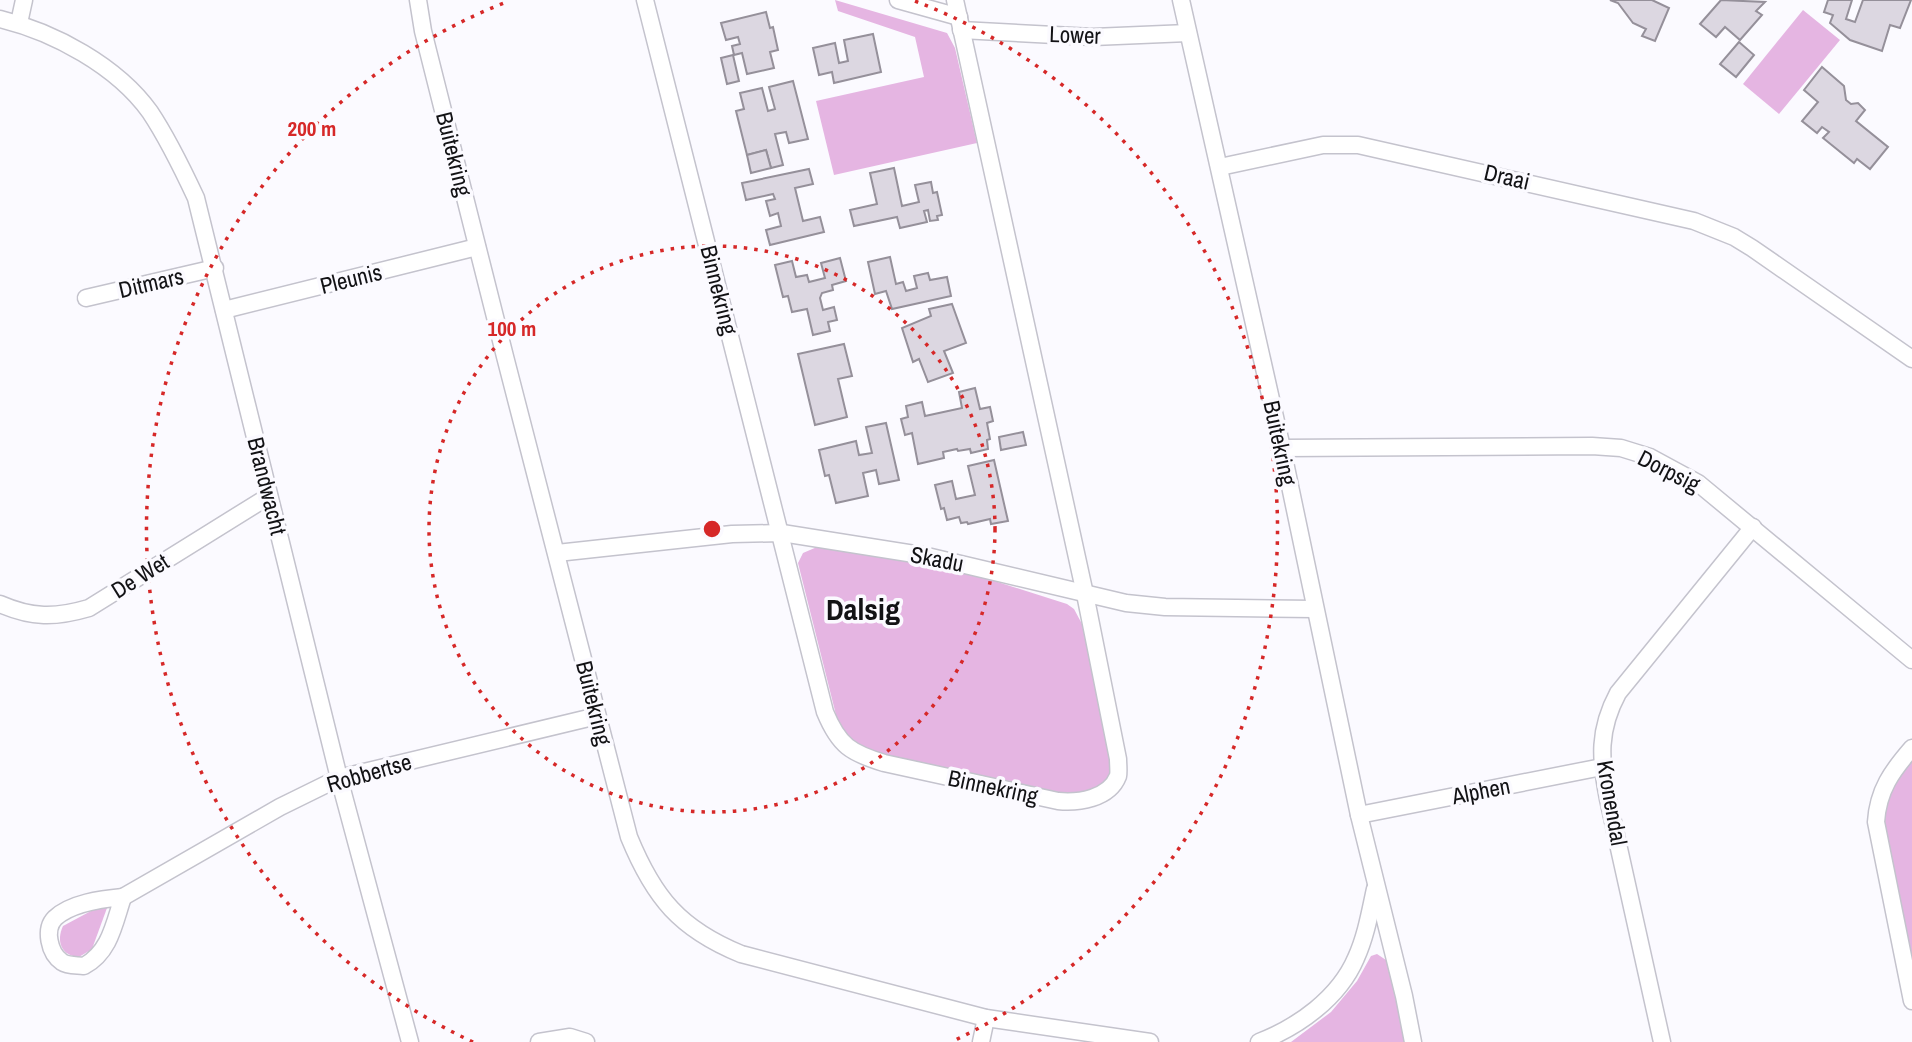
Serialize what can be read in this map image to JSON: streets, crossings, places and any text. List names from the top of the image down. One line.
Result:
{"streets":{"street":["Lower","Buitekring","Draai","Pleunis","Ditmars","Binnekring","Dorpsig","Brandwacht","Skadu","De Wet","Robbertse","Alphen","Kronendal"]},"crossings":[["Lower","Buitekring"],["Lower","Binnekring"],["Buitekring","Draai"],["Buitekring","Pleunis"],["Buitekring","Dorpsig"],["Buitekring","Skadu"],["Buitekring","Robbertse"],["Buitekring","Alphen"],["Pleunis","Brandwacht"],["Ditmars","Brandwacht"],["Binnekring","Skadu"],["Dorpsig","Kronendal"],["Brandwacht","De Wet"],["Brandwacht","Robbertse"],["Alphen","Kronendal"]],"districts":["Dalsig"],"rings":["200 m","100 m"]}
